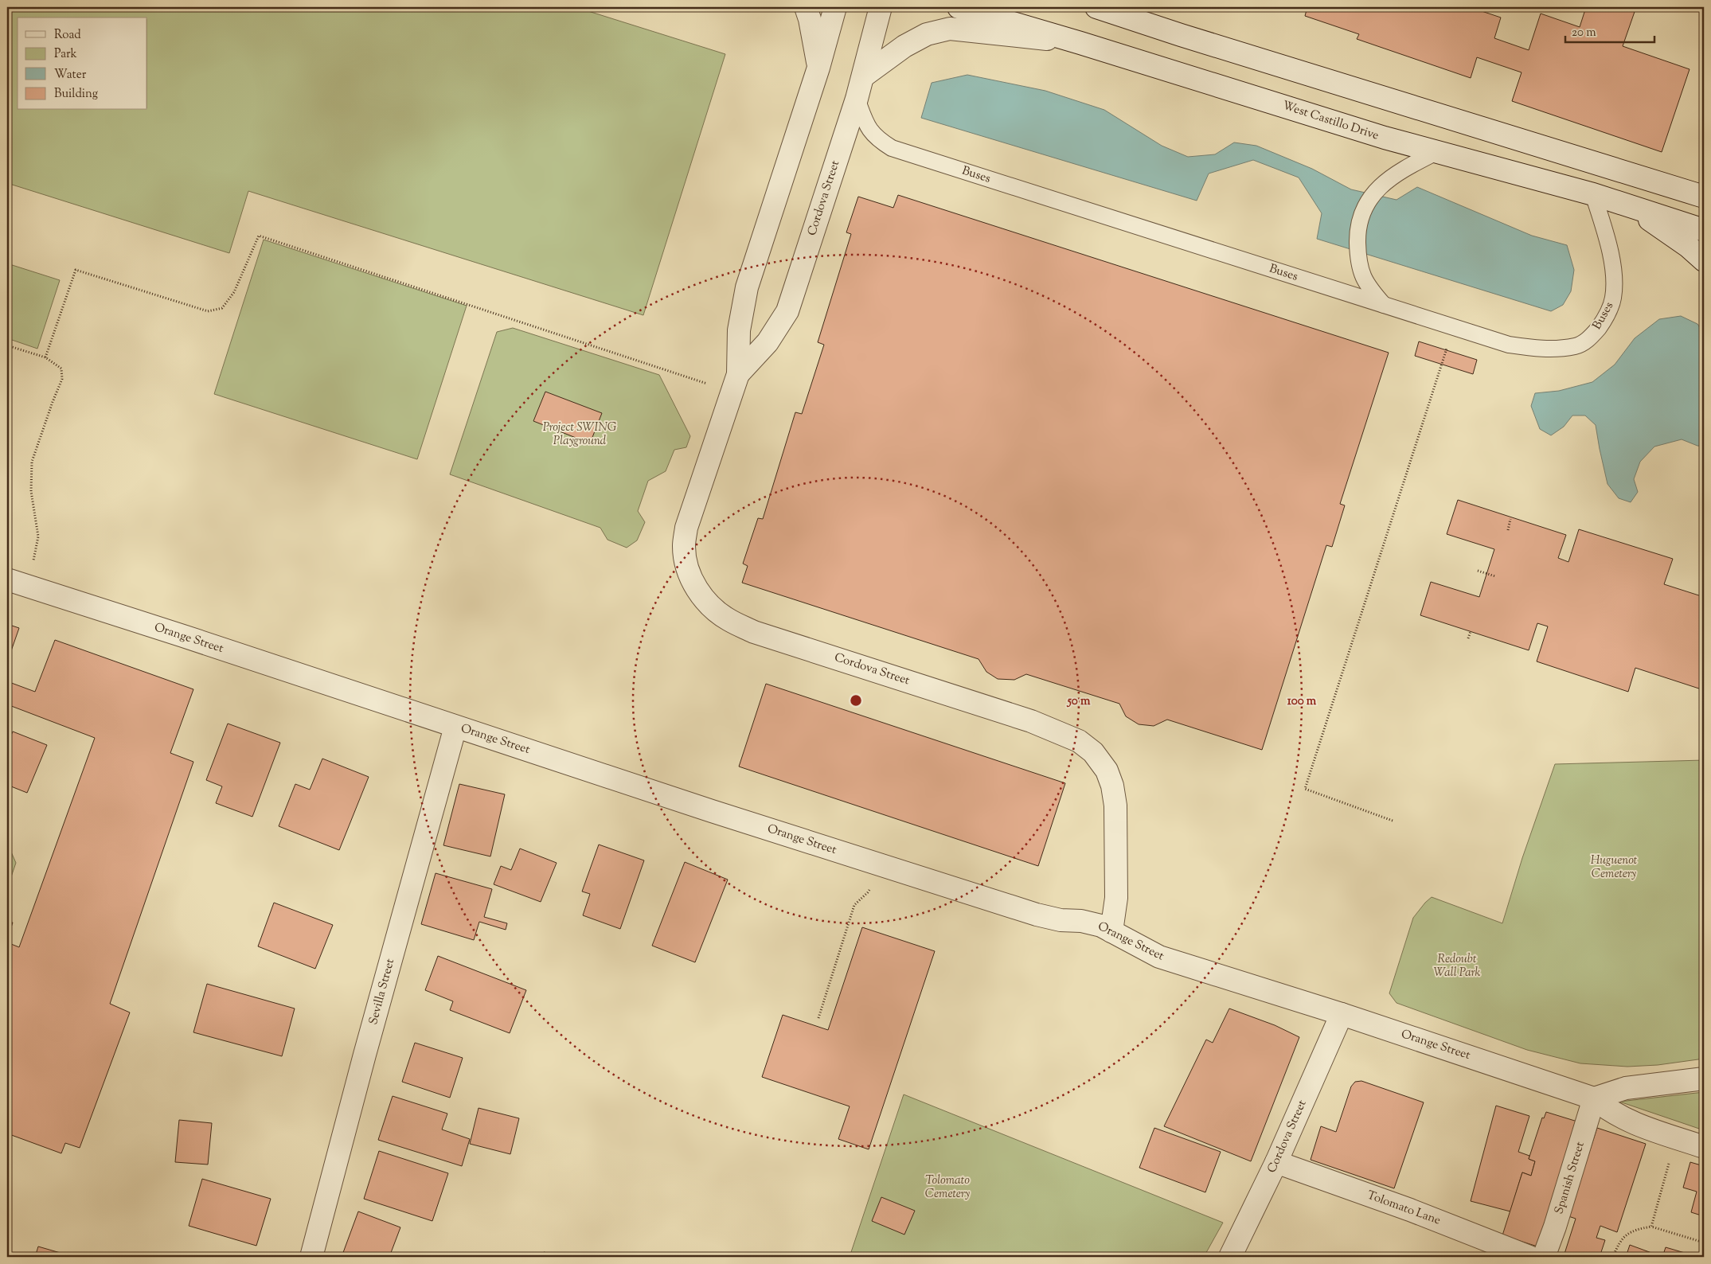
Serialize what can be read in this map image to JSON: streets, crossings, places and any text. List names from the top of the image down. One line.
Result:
{"streets":{"street":["West Castillo Drive","Cordova Street","Orange Street","Sevilla Street","Spanish Street","Tolomato Lane"],"lane":["Buses"]},"crossings":[["West Castillo Drive","Buses"],["Buses","Cordova Street"],["Cordova Street","Orange Street"],["Cordova Street","Tolomato Lane"],["Orange Street","Sevilla Street"],["Orange Street","Spanish Street"]],"parks":["Project SWING Playground","Huguenot Cemetery","Redoubt Wall Park","Tolomato Cemetery"],"legend":["Road","Park","Water","Building"],"scale_bar":"20 m","rings":["50 m","100 m"]}
